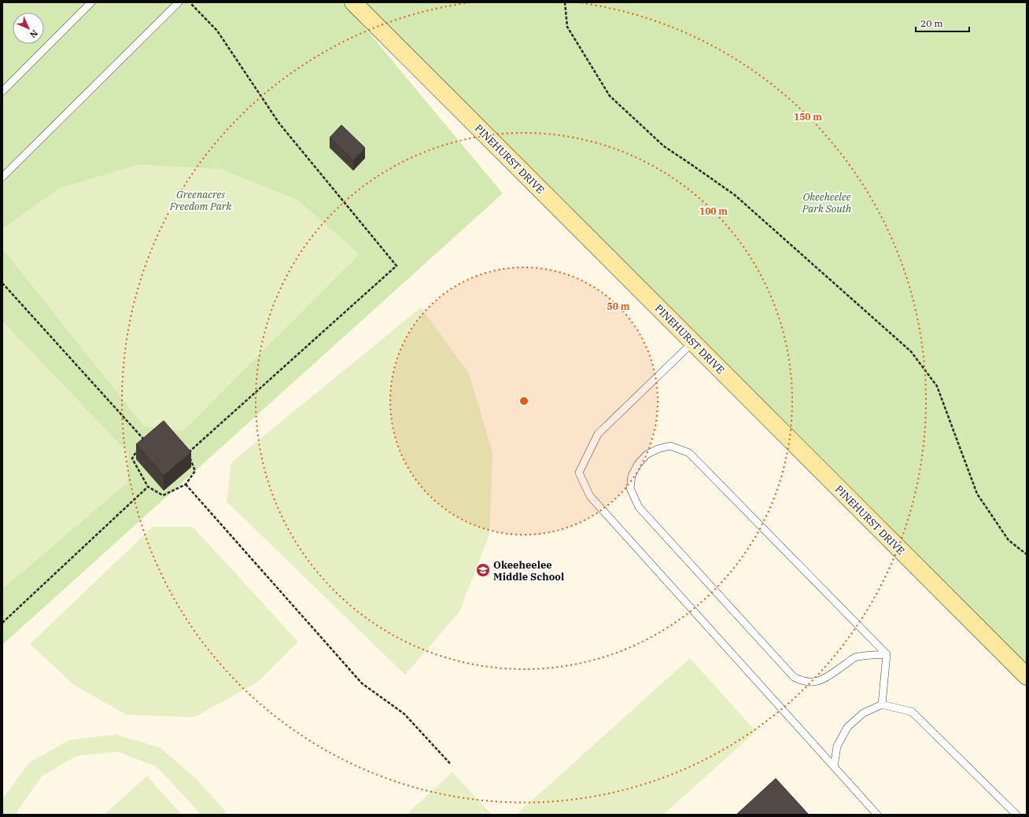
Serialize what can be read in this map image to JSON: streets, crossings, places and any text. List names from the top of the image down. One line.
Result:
{"streets":{"street":["PINEHURST DRIVE"]},"parks":["Greenacres Freedom Park","Okeeheelee Park South"],"places":{"school or university":["Okeeheelee Middle School"]},"scale_bar":"20 m","north":"bottom right","rings":["150 m","100 m","50 m"]}
